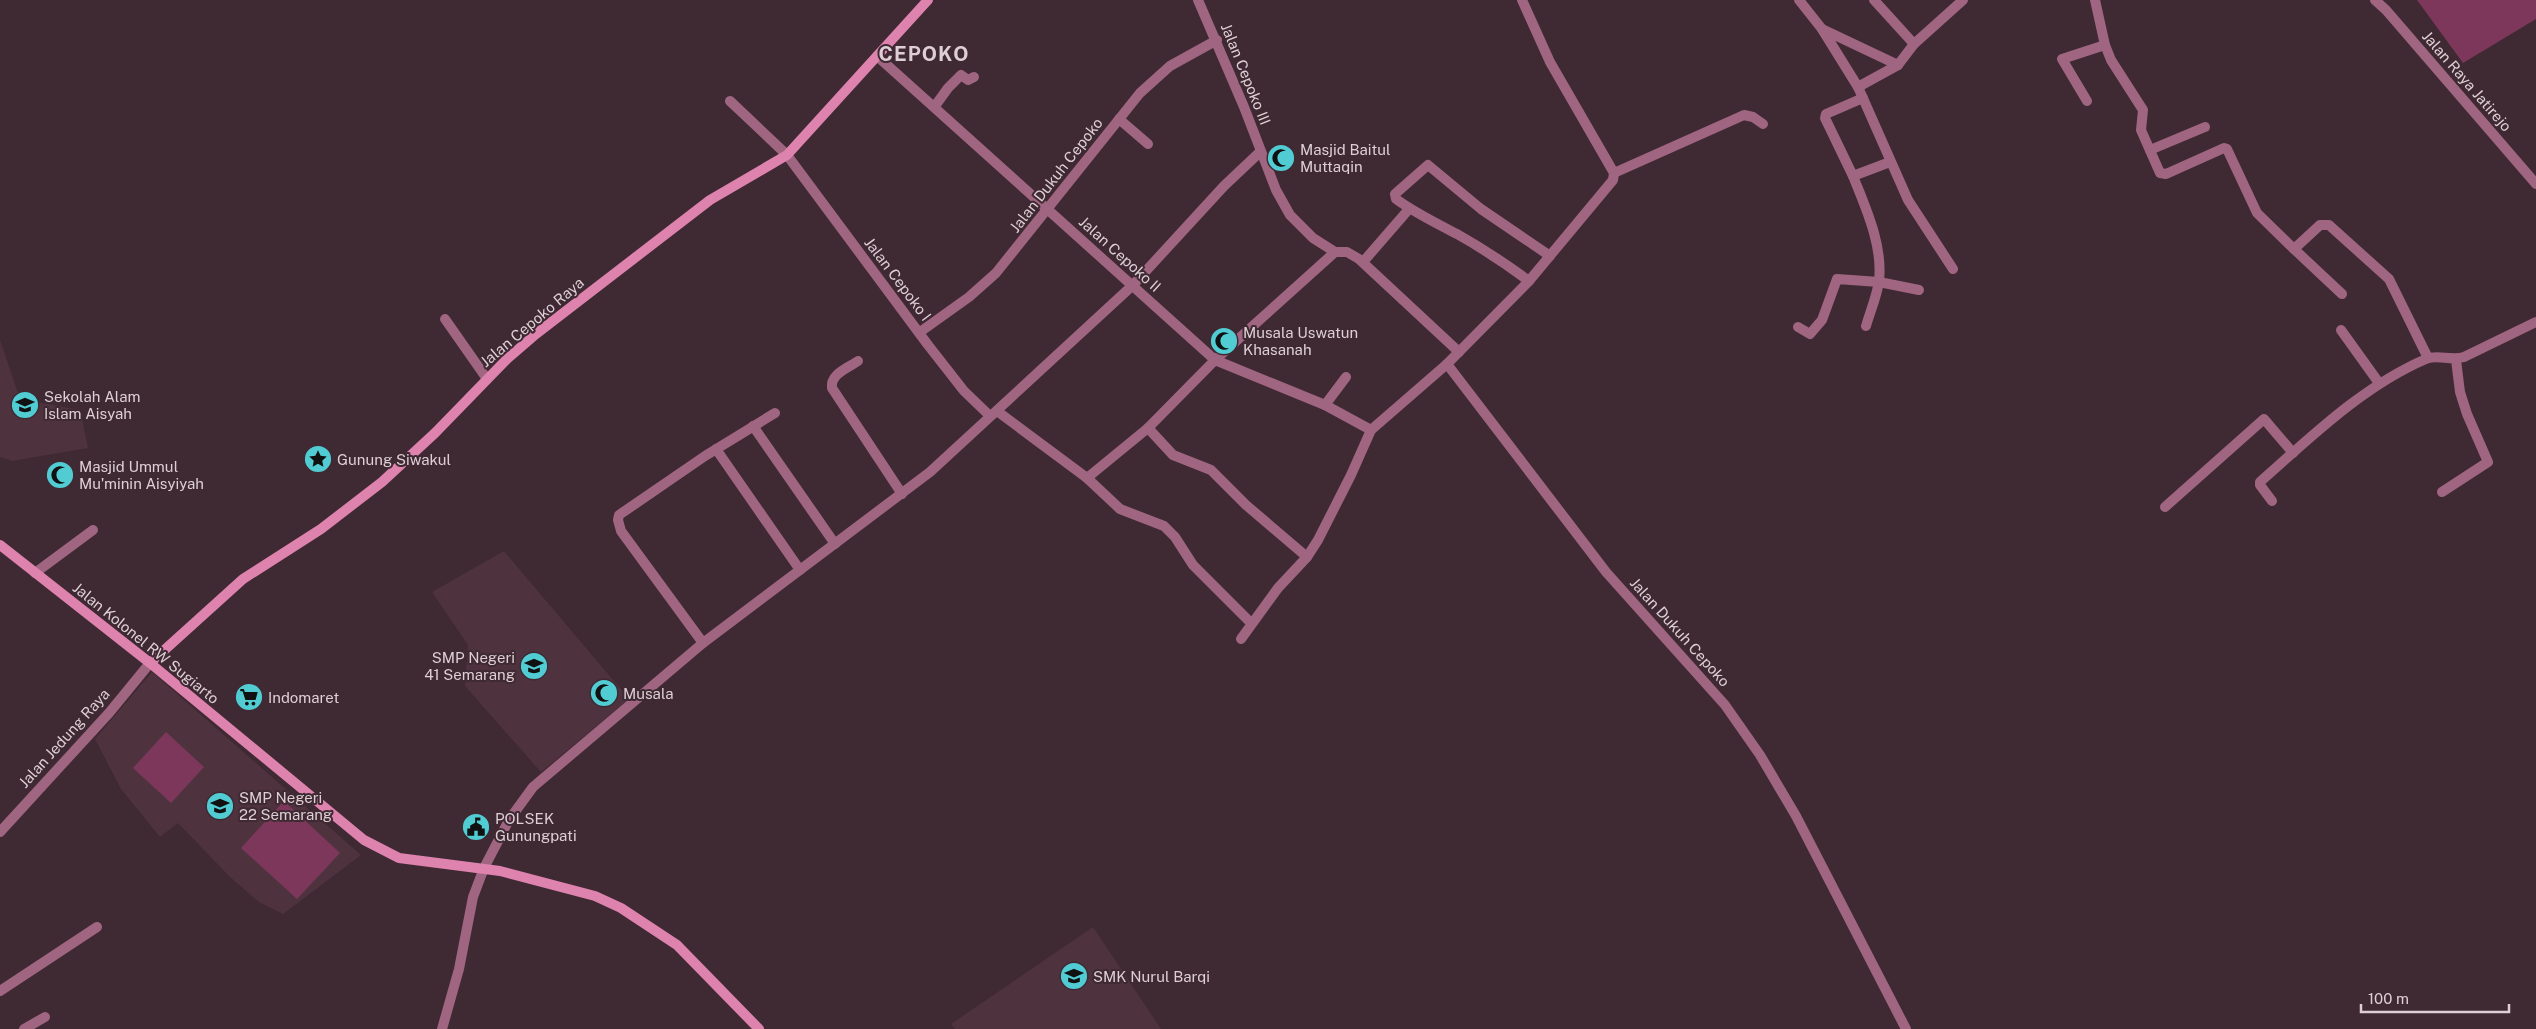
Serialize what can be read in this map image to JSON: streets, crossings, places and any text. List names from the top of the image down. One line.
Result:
{"streets":{"main road":["Jalan Cepoko Raya","Jalan Kolonel RW Sugiarto"],"street":["Jalan Cepoko III","Jalan Raya Jatirejo","Jalan Dukuh Cepoko","Jalan Cepoko II","Jalan Cepoko I","Jalan Jedung Raya"]},"crossings":[["Jalan Cepoko III","Jalan Dukuh Cepoko"],["Jalan Dukuh Cepoko","Jalan Cepoko II"],["Jalan Dukuh Cepoko","Jalan Cepoko I"],["Jalan Cepoko II","Jalan Cepoko Raya"],["Jalan Cepoko I","Jalan Cepoko Raya"],["Jalan Cepoko Raya","Jalan Kolonel RW Sugiarto"],["Jalan Cepoko Raya","Jalan Jedung Raya"],["Jalan Kolonel RW Sugiarto","Jalan Jedung Raya"]],"districts":["CEPOKO"],"places":{"mosque":["Masjid Baitul Muttaqin","Musala Uswatun Khasanah","Masjid Ummul Mu'minin Aisyiyah","Musala"],"school or university":["Sekolah Alam Islam Aisyah","SMP Negeri 41 Semarang","SMP Negeri 22 Semarang","SMK Nurul Barqi"],"place":["Gunung Siwakul"],"supermarket":["Indomaret"],"public building":["POLSEK Gunungpati"]},"scale_bar":"100 m"}
